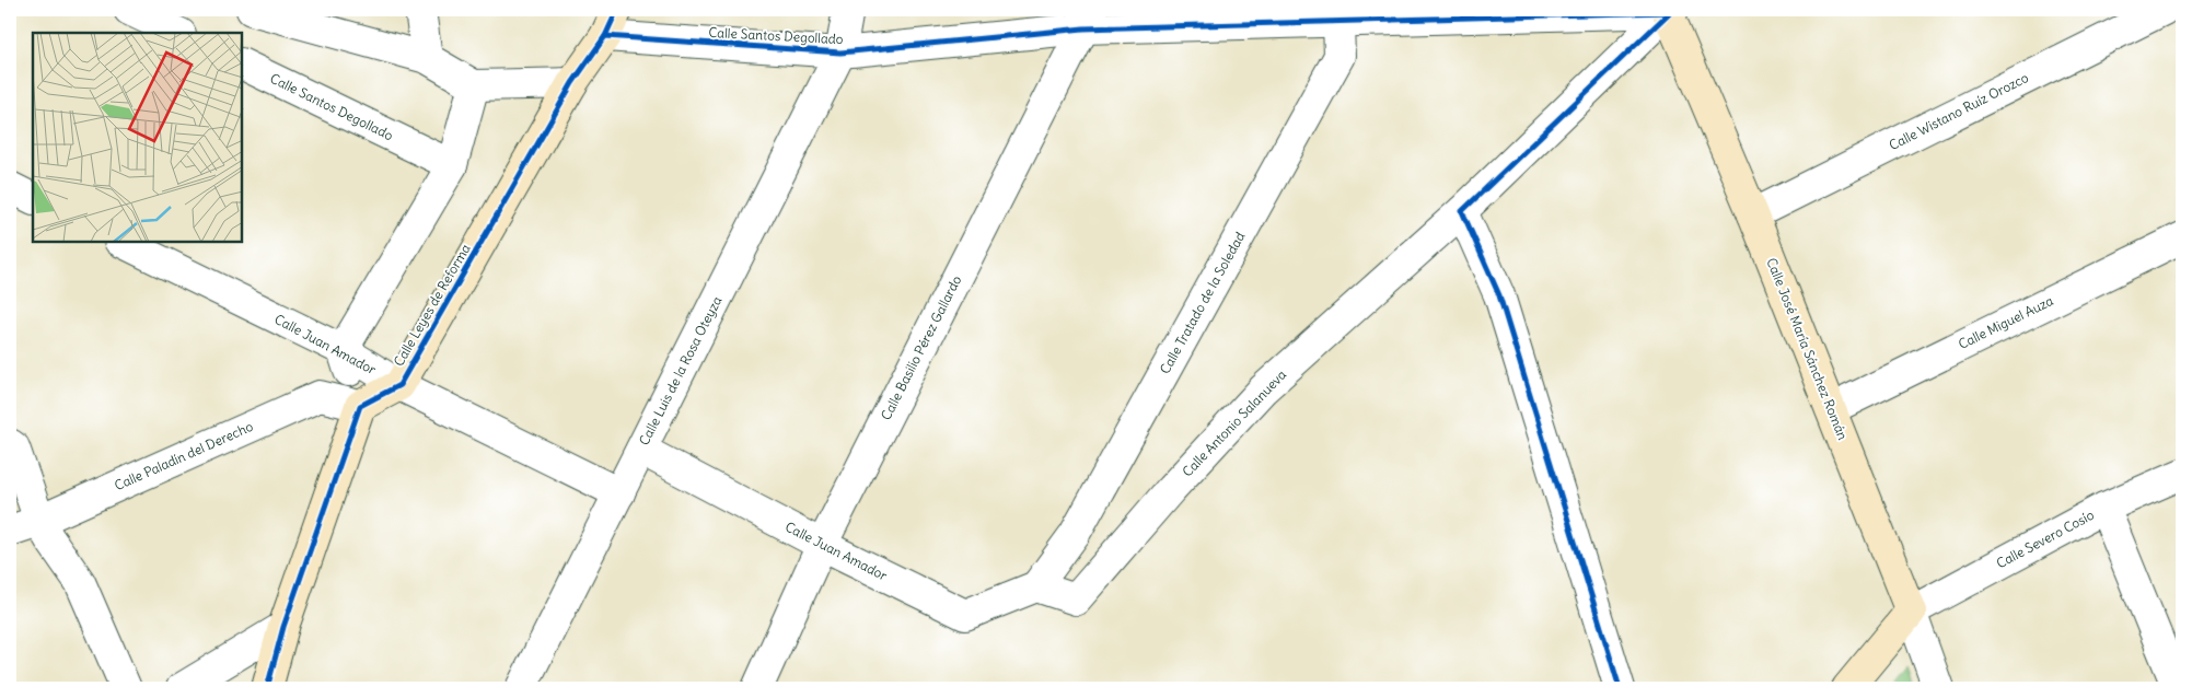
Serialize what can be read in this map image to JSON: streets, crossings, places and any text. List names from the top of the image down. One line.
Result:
{"streets":{"street":["Calle Santos Degollado","Calle Wistano Ruíz Orozco","Calle Tratado de la Soledad","Calle Leyes de Reforma","Calle Miguel Auza","Calle Juan Amador","Calle Basilio Pérez Gallardo","Calle José María Sánchez Román","Calle Luis de la Rosa Oteyza","Calle Antonio Salanueva","Calle Paladín del Derecho","Calle Severo Cosío"]},"crossings":[["Calle Santos Degollado","Calle Tratado de la Soledad"],["Calle Santos Degollado","Calle Leyes de Reforma"],["Calle Santos Degollado","Calle Basilio Pérez Gallardo"],["Calle Santos Degollado","Calle José María Sánchez Román"],["Calle Santos Degollado","Calle Luis de la Rosa Oteyza"],["Calle Wistano Ruíz Orozco","Calle José María Sánchez Román"],["Calle Tratado de la Soledad","Calle Juan Amador"],["Calle Tratado de la Soledad","Calle Antonio Salanueva"],["Calle Leyes de Reforma","Calle Juan Amador"],["Calle Leyes de Reforma","Calle Paladín del Derecho"],["Calle Miguel Auza","Calle José María Sánchez Román"],["Calle Juan Amador","Calle Basilio Pérez Gallardo"],["Calle Juan Amador","Calle Luis de la Rosa Oteyza"],["Calle Juan Amador","Calle Antonio Salanueva"],["Calle José María Sánchez Román","Calle Severo Cosío"]]}
